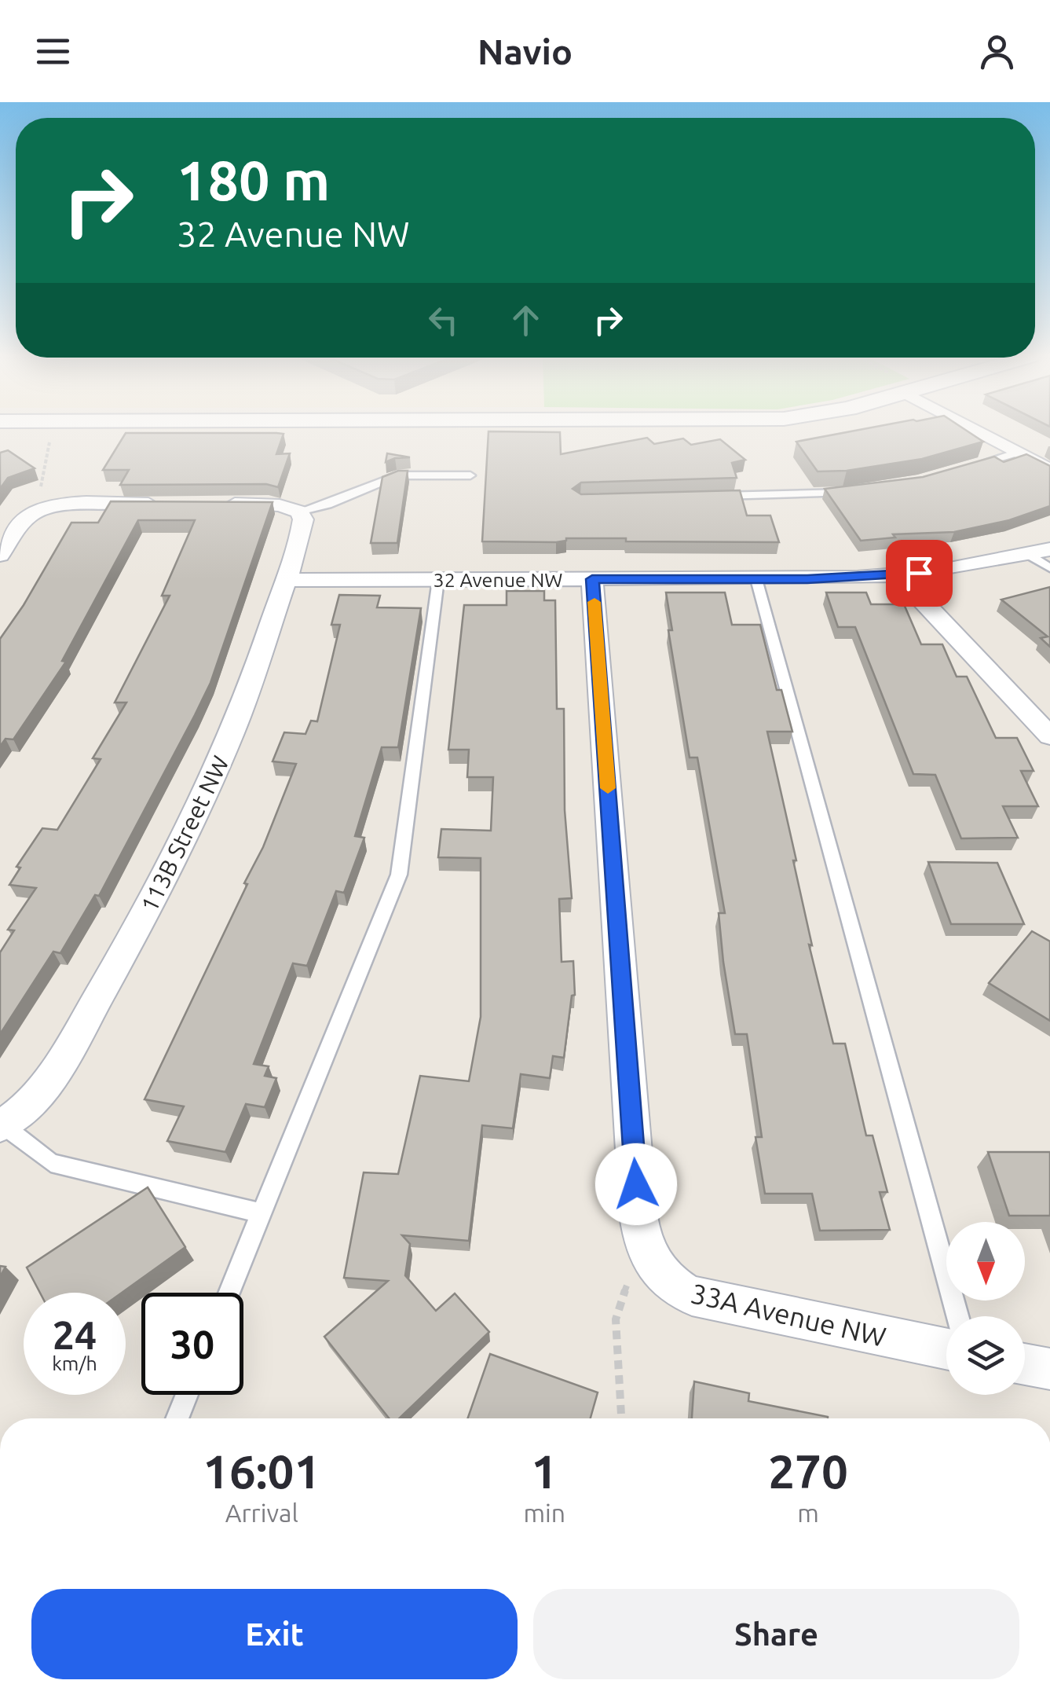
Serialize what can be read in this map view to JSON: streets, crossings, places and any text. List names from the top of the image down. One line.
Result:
{"streets":{"street":["32 Avenue NW","113B Street NW","33A Avenue NW"]},"crossings":[["32 Avenue NW","113B Street NW"]],"north":"bottom","page":{"header":"Navio","turn":["180 m","32 Avenue NW"],"speed":"24 km/h","limit":"30","eta":["16:01","Arrival","1","min","270","m"],"buttons":["Exit","Share"]}}
